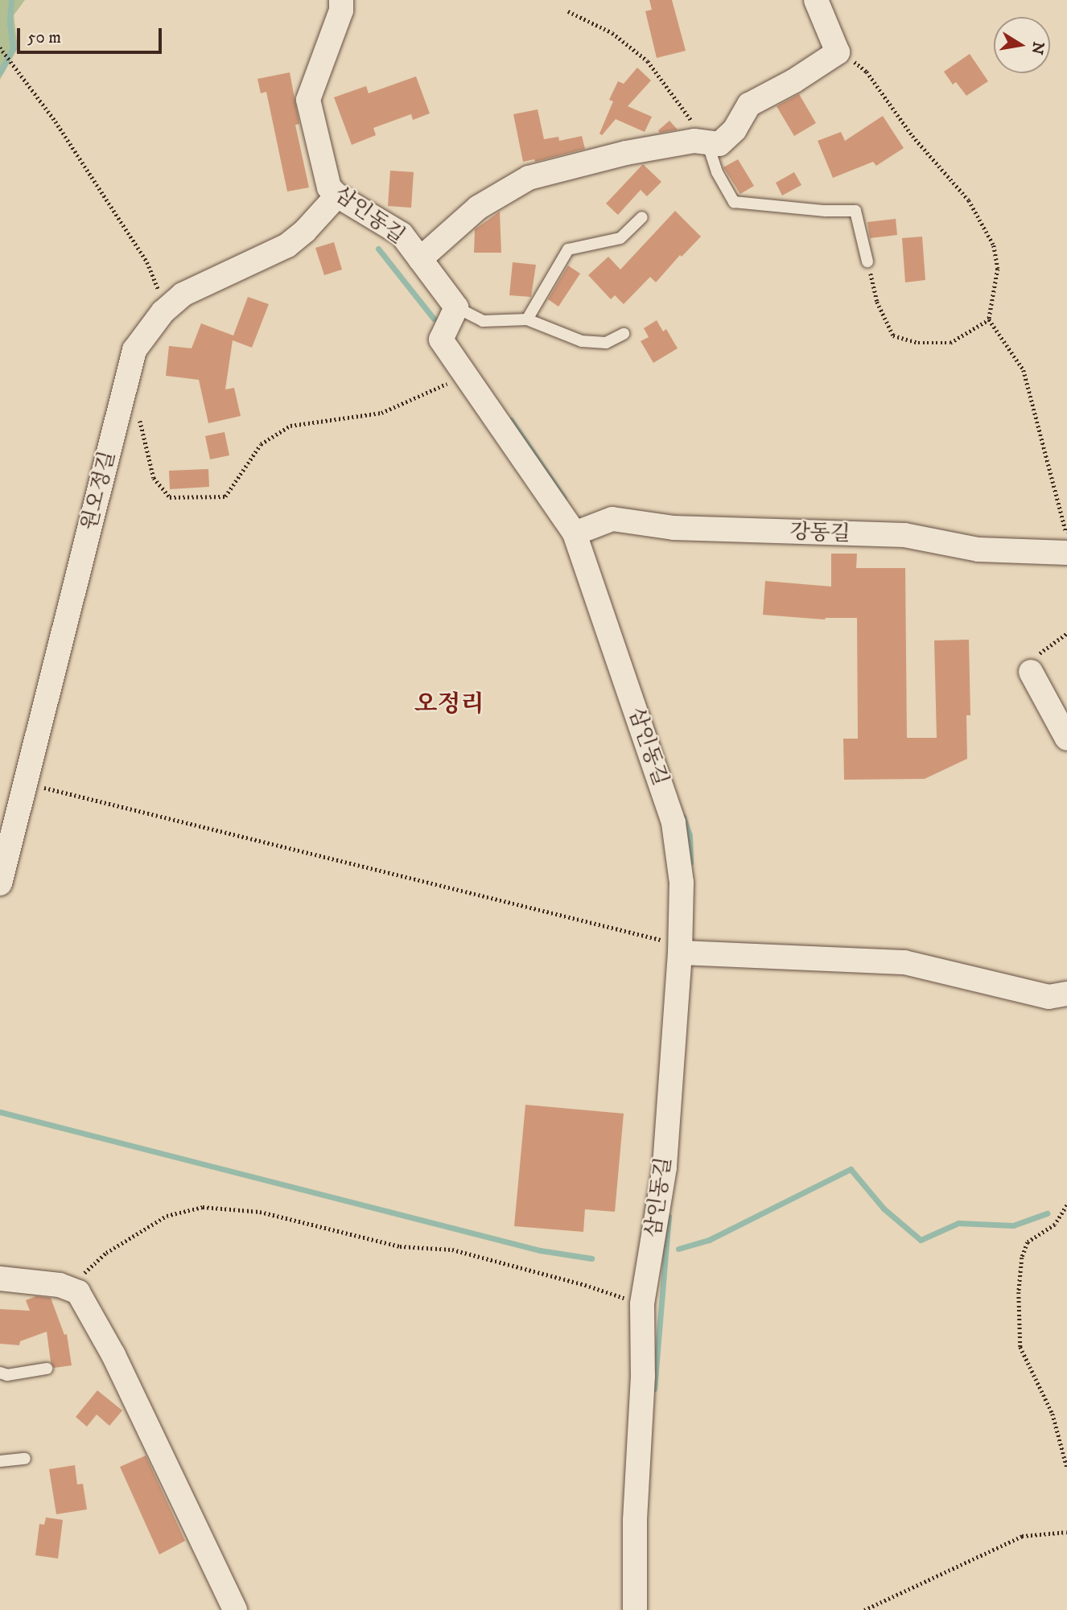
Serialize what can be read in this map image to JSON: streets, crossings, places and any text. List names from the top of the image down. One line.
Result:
{"streets":{"street":["삼인동길","원오정길","강동길"]},"crossings":[["삼인동길","원오정길"],["삼인동길","강동길"]],"districts":["오정리"],"scale_bar":"50 m","north":"right"}
